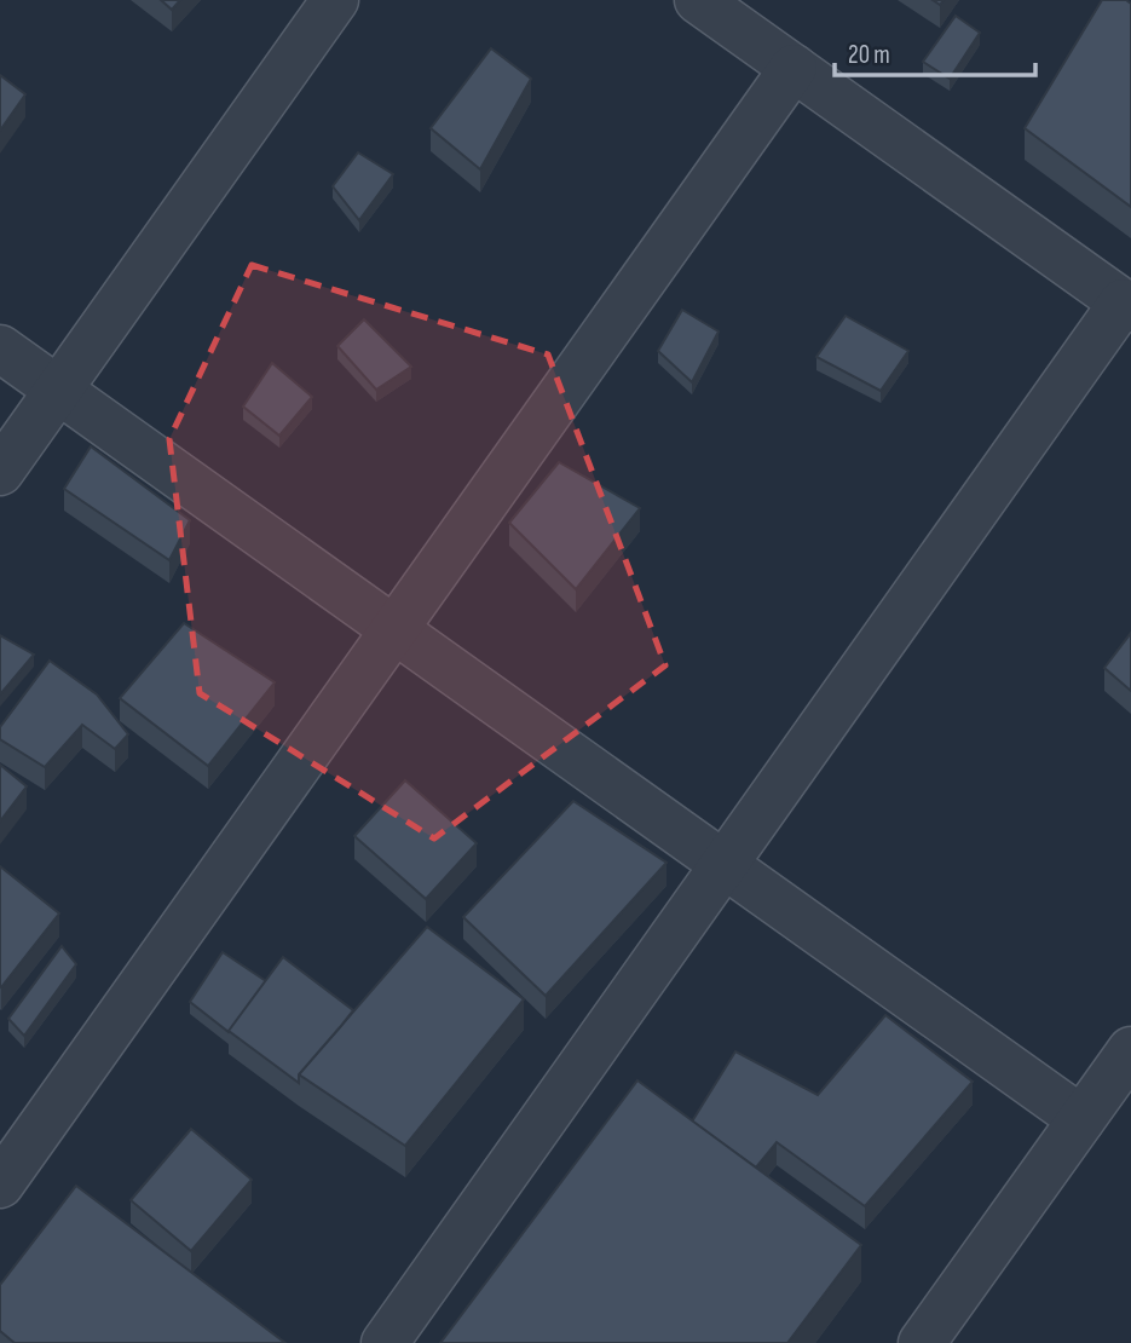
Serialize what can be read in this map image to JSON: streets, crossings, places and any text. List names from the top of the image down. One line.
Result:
{"scale_bar":"20 m"}
